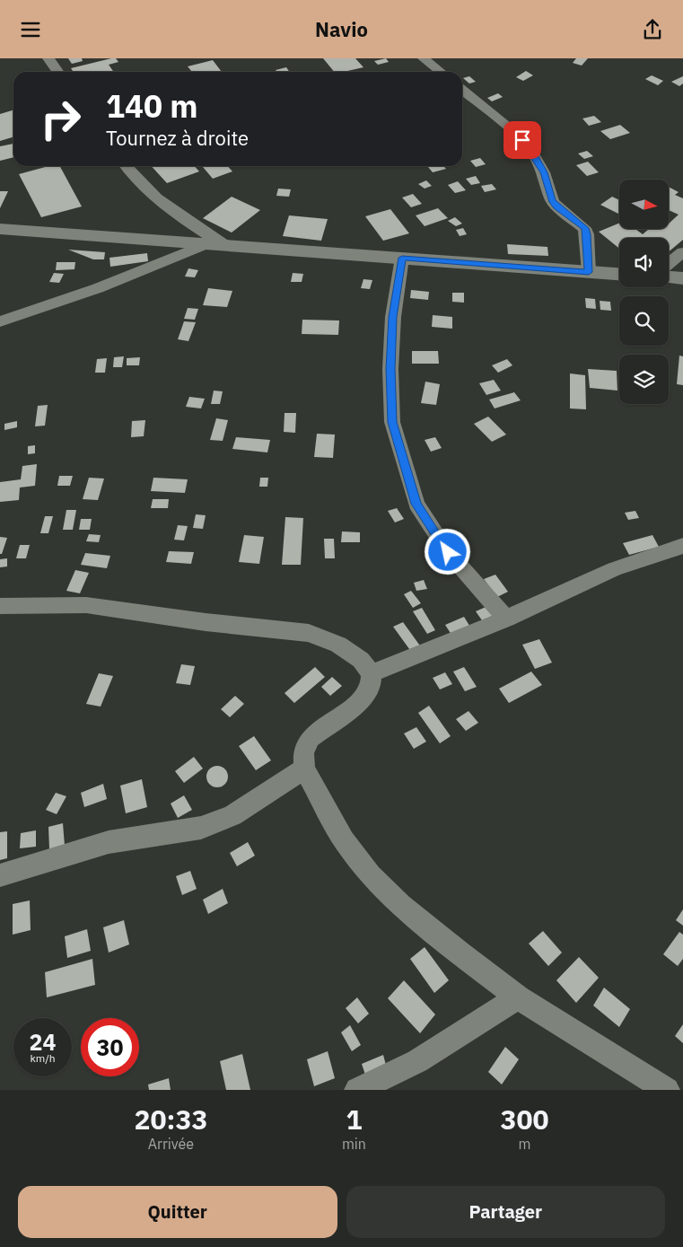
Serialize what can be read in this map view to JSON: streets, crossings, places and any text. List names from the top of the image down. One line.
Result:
{"north":"right","page":{"header":"Navio","turn":["140 m","Tournez à droite"],"speed":"24 km/h","limit":"30","eta":["20:33","Arrivée","1","min","300","m"],"buttons":["Quitter","Partager"]}}
